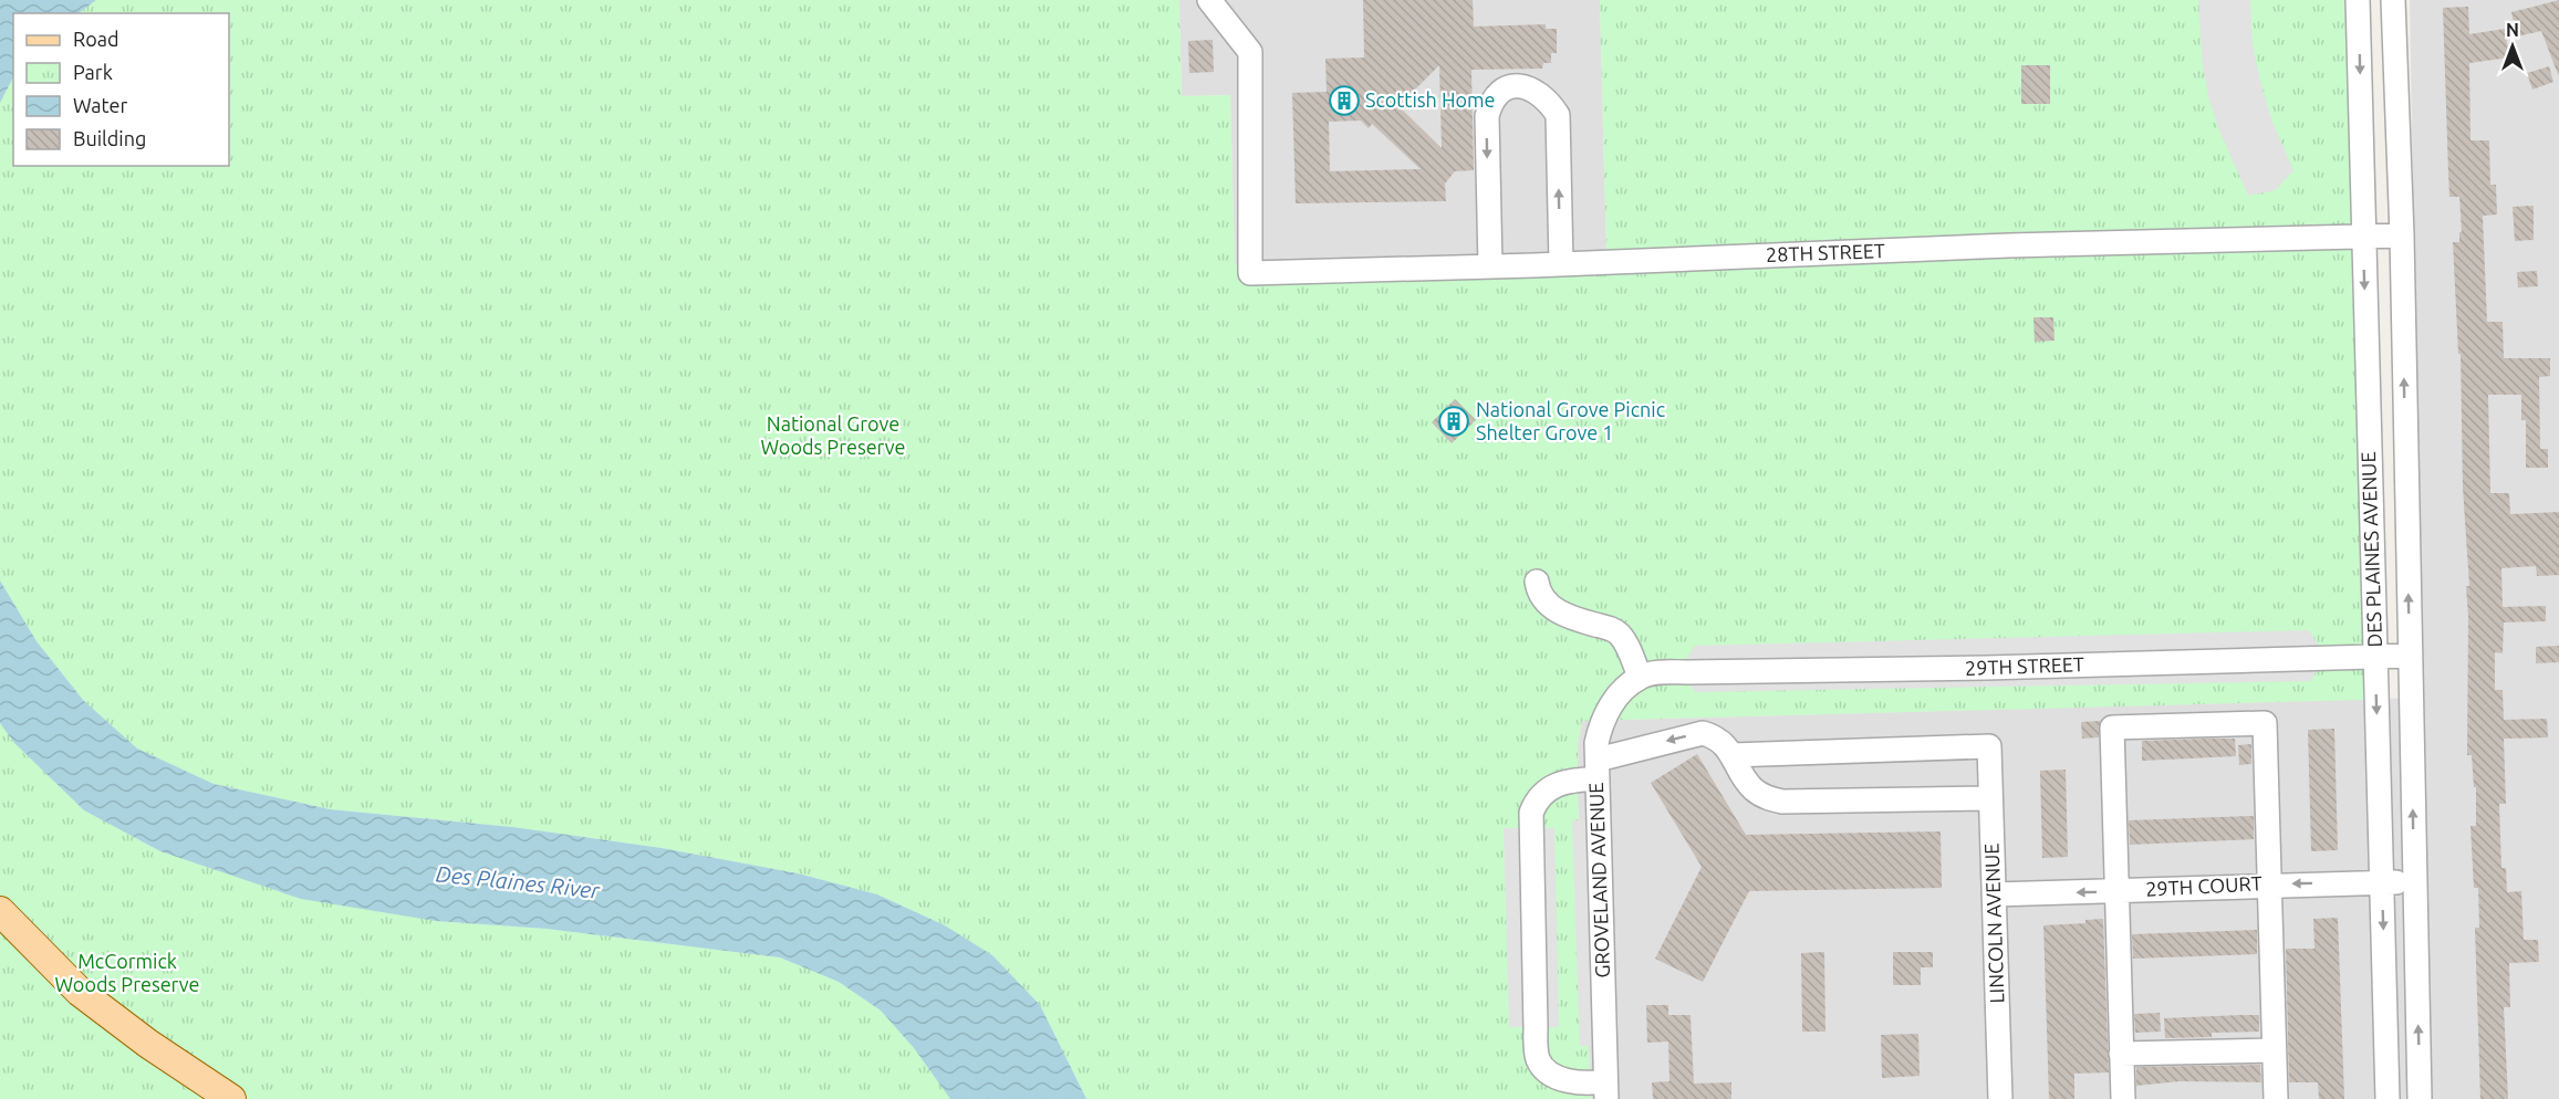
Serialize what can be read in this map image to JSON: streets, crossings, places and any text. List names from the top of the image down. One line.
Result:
{"streets":{"street":["28TH STREET","DES PLAINES AVENUE","29TH STREET","GROVELAND AVENUE","29TH COURT","LINCOLN AVENUE"]},"crossings":[["28TH STREET","DES PLAINES AVENUE"],["DES PLAINES AVENUE","29TH STREET"],["DES PLAINES AVENUE","29TH COURT"],["29TH STREET","GROVELAND AVENUE"],["29TH COURT","LINCOLN AVENUE"]],"one_way":["29TH COURT"],"water":["Des Plaines River"],"parks":["National Grove Woods Preserve","McCormick Woods Preserve"],"places":{"building":["Scottish Home","National Grove Picnic Shelter Grove 1"]},"legend":["Road","Park","Water","Building"],"north":"top"}
